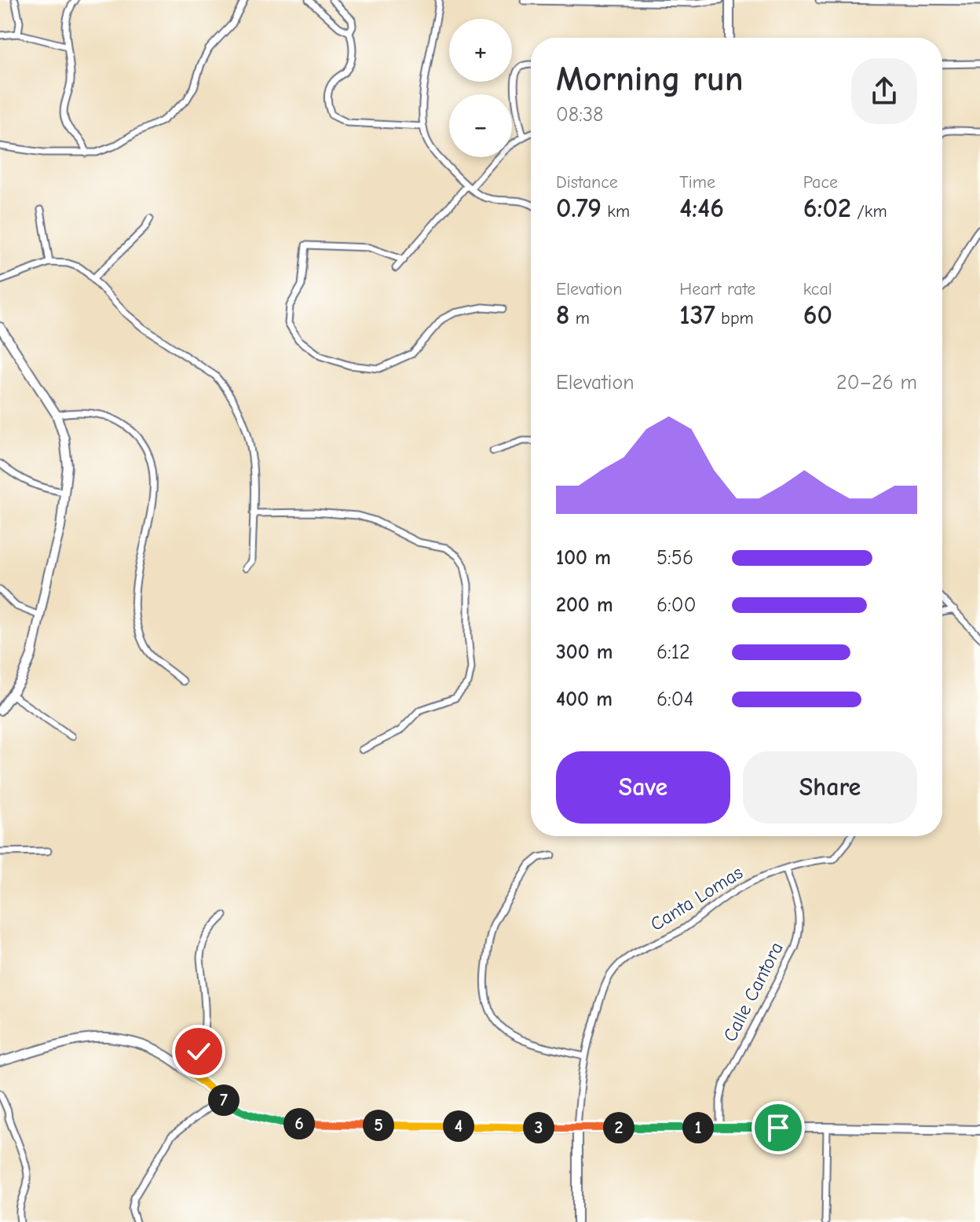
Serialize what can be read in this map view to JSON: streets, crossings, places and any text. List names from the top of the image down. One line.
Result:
{"streets":{"street":["Canta Lomas","Calle Cantora"]},"crossings":[["Canta Lomas","Calle Cantora"]],"page":{"map_buttons":["+","−"],"heading":["Morning run","08:38"],"stats":[["Distance","0.79 km"],["Time","4:46"],["Pace","6:02 /km"],["Elevation","8 m"],["Heart rate","137 bpm"],["kcal","60"]],"chart":["Elevation","20–26 m"],"list":[{"name":"100 m","note":"5:56"},{"name":"200 m","note":"6:00"},{"name":"300 m","note":"6:12"},{"name":"400 m","note":"6:04"}],"buttons":["Save","Share"],"pins":["7","6","5","4","1","2","3"]}}
